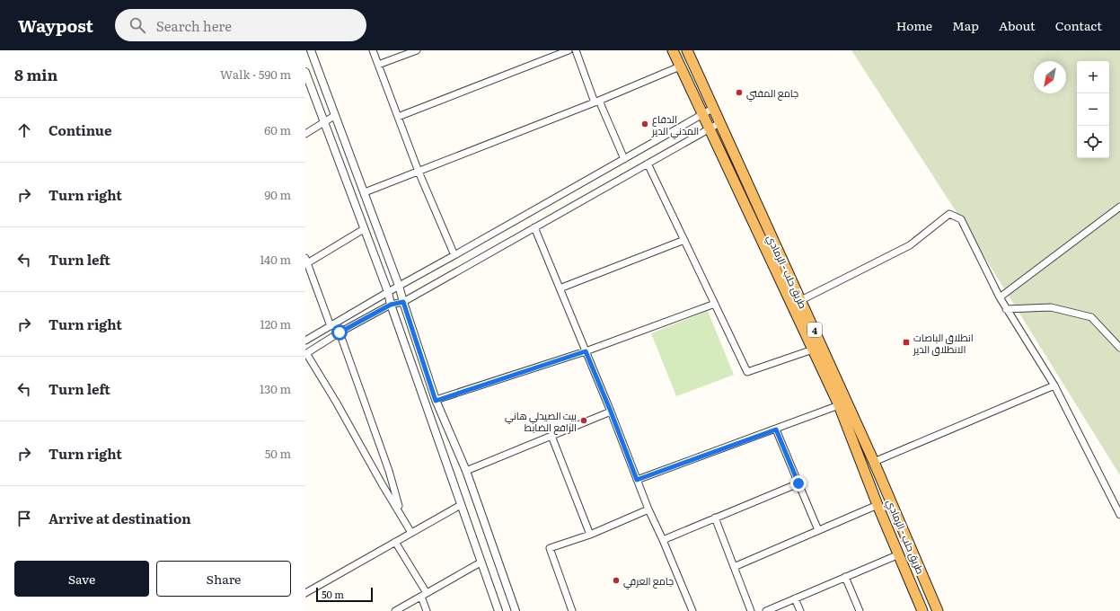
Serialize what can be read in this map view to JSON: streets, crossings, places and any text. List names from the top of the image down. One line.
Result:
{"streets":{"highway":["طريق حلب - الرمادي","4"]},"places":{"other":["جامع المفتي","الدفاع المدني الدير","بيت الصيدلي هاني الرافع الضابط","جامع العرفي"],"transit":["انطلاق الباصات الانطلاق الدير"]},"scale_bar":"50 m","north":"bottom left","page":{"header":"Waypost","search":"Search here","nav":["Home","Map","About","Contact"],"heading":["8 min","Walk · 590 m"],"map_buttons":["+","−"],"list":[["Continue","60 m"],["Turn right","90 m"],["Turn left","140 m"],["Turn right","120 m"],["Turn left","130 m"],["Turn right","50 m"],"Arrive at destination"],"buttons":["Save","Share"],"scale":"50 m"}}
